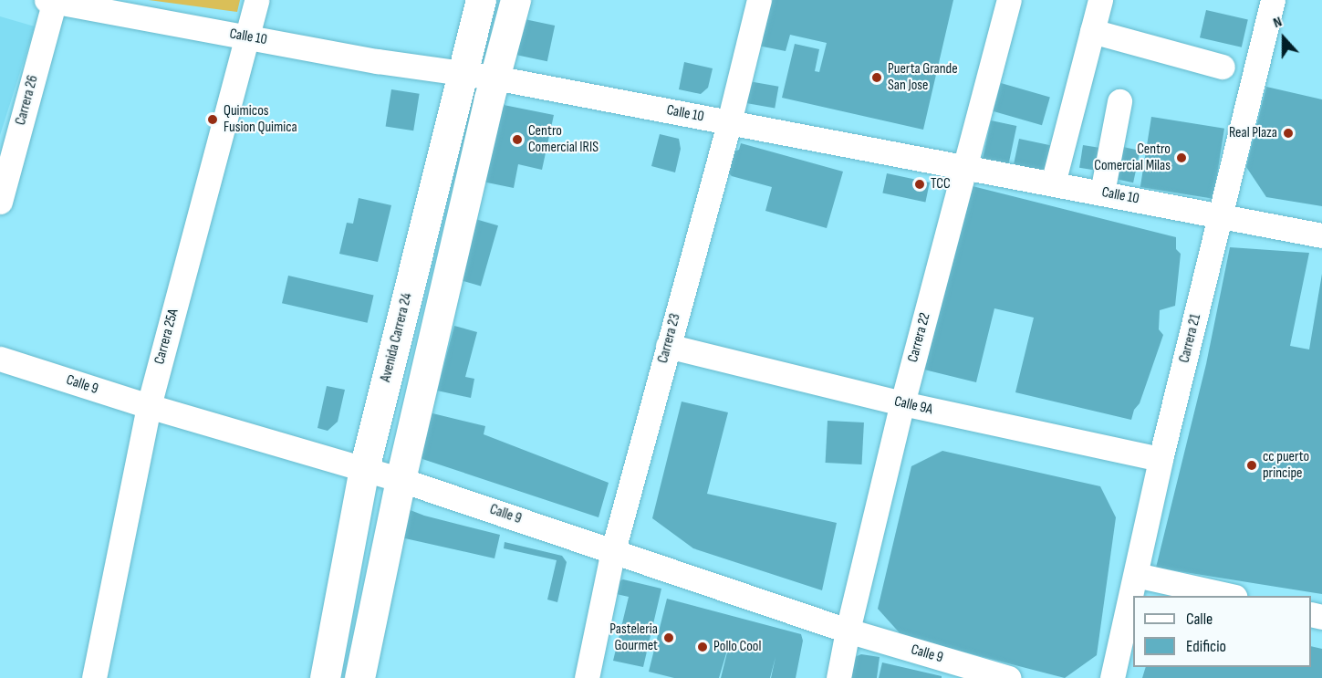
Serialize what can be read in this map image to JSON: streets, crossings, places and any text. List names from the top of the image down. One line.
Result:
{"streets":{"main road":["Avenida Carrera 24"],"street":["Calle 10","Carrera 26","Carrera 25A","Carrera 22","Carrera 23","Carrera 21","Calle 9","Calle 9A"]},"crossings":[["Calle 10","Carrera 26"],["Calle 10","Carrera 25A"],["Calle 10","Avenida Carrera 24"],["Calle 10","Carrera 22"],["Calle 10","Carrera 23"],["Calle 10","Carrera 21"],["Carrera 25A","Calle 9"],["Avenida Carrera 24","Calle 9"],["Carrera 22","Calle 9"],["Carrera 22","Calle 9A"],["Carrera 23","Calle 9"],["Carrera 23","Calle 9A"],["Carrera 21","Calle 9A"]],"places":["Puerta Grande San Jose","Quimicos Fusion Quimica","Real Plaza","Centro Comercial IRIS","Centro Comercial Milas","TCC","cc puerto principe","Pasteleria Gourmet","Pollo Cool"],"legend":["Calle","Edificio"],"north":"top"}
